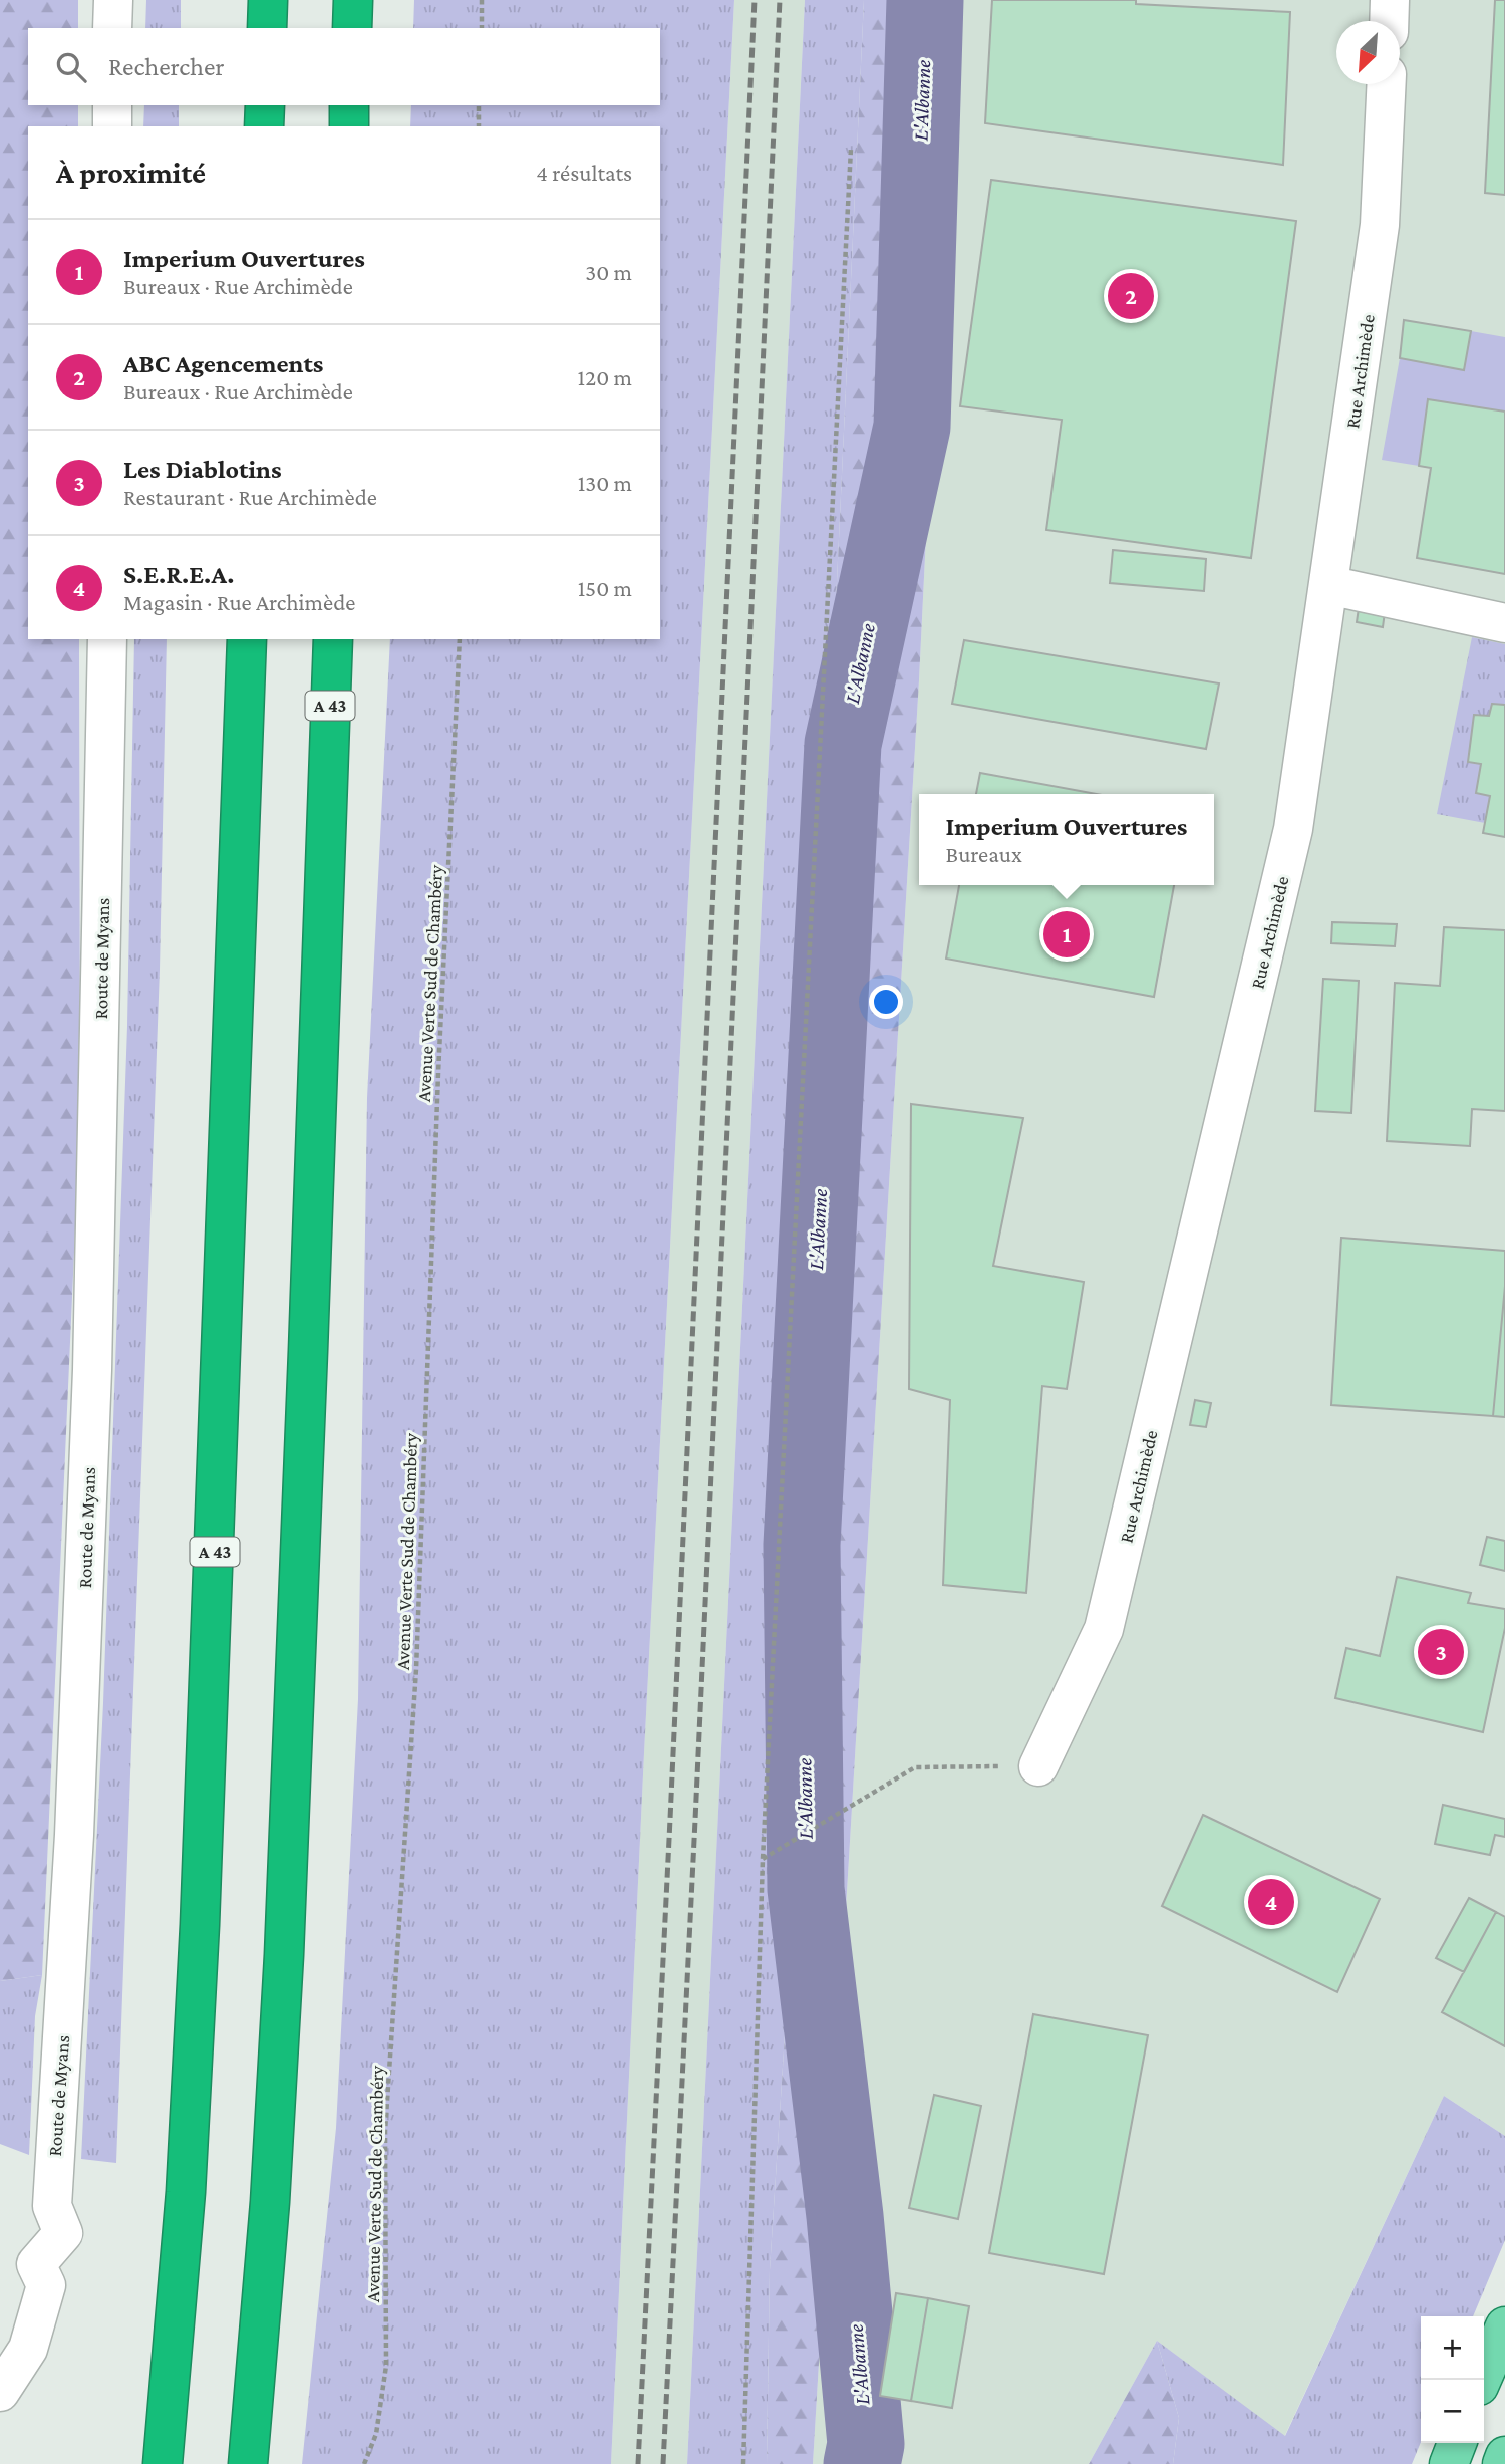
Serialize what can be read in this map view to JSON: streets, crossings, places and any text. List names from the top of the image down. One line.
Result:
{"streets":{"highway":["A 43"],"street":["Rue Archimède","Route de Myans"],"path":["Avenue Verte Sud de Chambéry"]},"water":["L'Albanne"],"north":"bottom left","page":{"search":"Rechercher","heading":["À proximité","4 résultats"],"list":[{"mark":"1","name":"Imperium Ouvertures","note":"Bureaux · Rue Archimède","value":"30 m"},{"mark":"2","name":"ABC Agencements","note":"Bureaux · Rue Archimède","value":"120 m"},{"mark":"3","name":"Les Diablotins","note":"Restaurant · Rue Archimède","value":"130 m"},{"mark":"4","name":"S.E.R.E.A.","note":"Magasin · Rue Archimède","value":"150 m"}],"pins":["2","1","3","4"],"popup":["Imperium Ouvertures","Bureaux"],"map_buttons":["+","−"]}}
